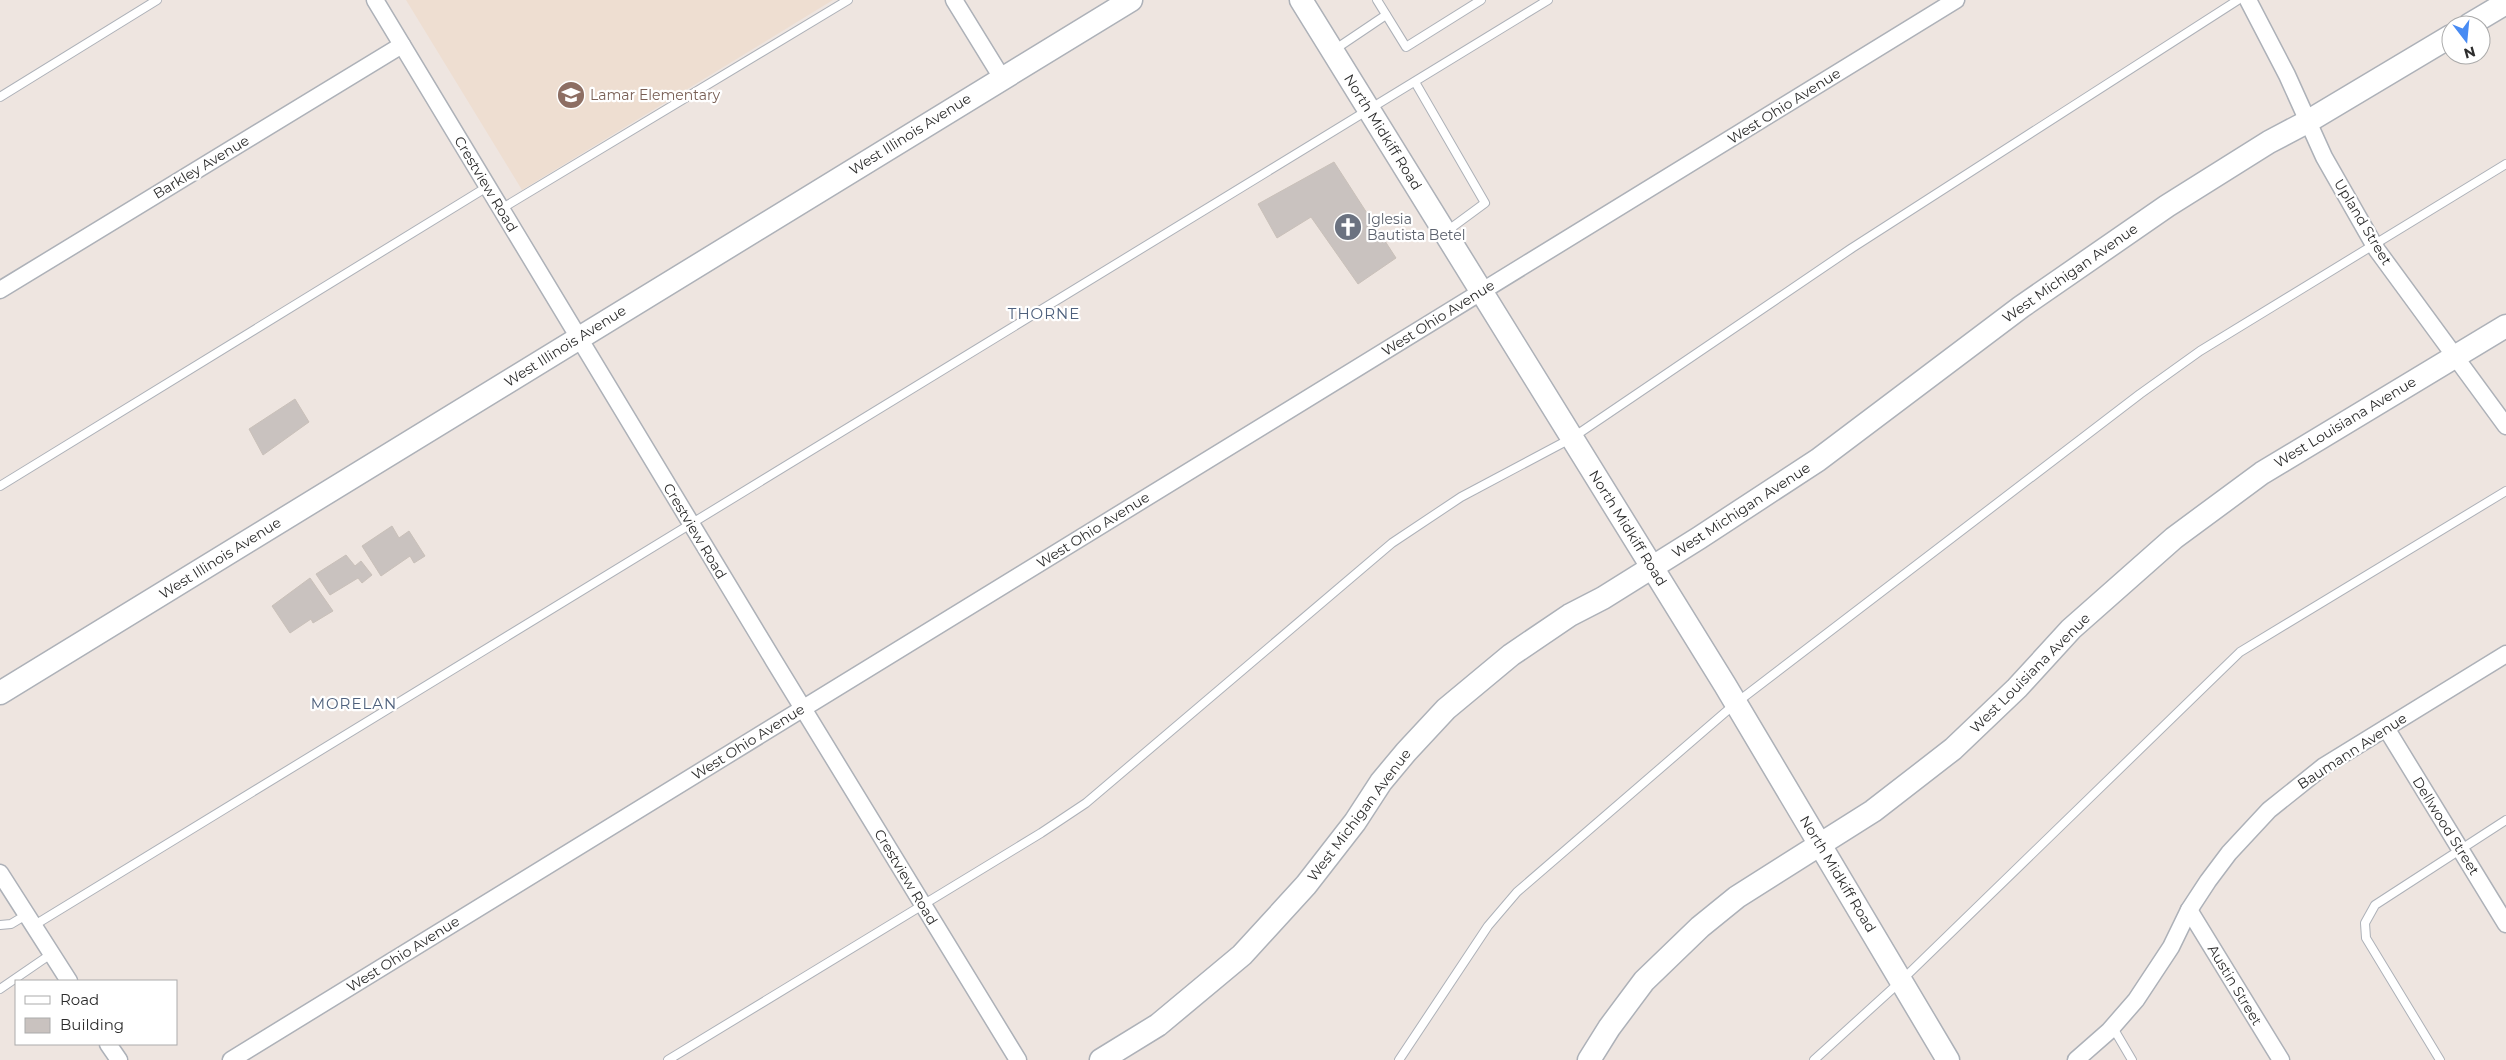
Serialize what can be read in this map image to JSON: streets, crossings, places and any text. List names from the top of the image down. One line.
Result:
{"streets":{"street":["West Ohio Avenue","North Midkiff Road","West Illinois Avenue","Barkley Avenue","Crestview Road","Upland Street","West Michigan Avenue","West Louisiana Avenue","Baumann Avenue","Dellwood Street","Austin Street"]},"crossings":[["West Ohio Avenue","North Midkiff Road"],["West Ohio Avenue","Crestview Road"],["North Midkiff Road","West Michigan Avenue"],["North Midkiff Road","West Louisiana Avenue"],["West Illinois Avenue","Crestview Road"],["Barkley Avenue","Crestview Road"],["Upland Street","West Michigan Avenue"],["Upland Street","West Louisiana Avenue"],["Baumann Avenue","Dellwood Street"],["Baumann Avenue","Austin Street"]],"districts":["THORNE","MORELAN"],"places":{"school or university":["Lamar Elementary"],"church":["Iglesia Bautista Betel"]},"legend":["Road","Building"],"north":"bottom"}
